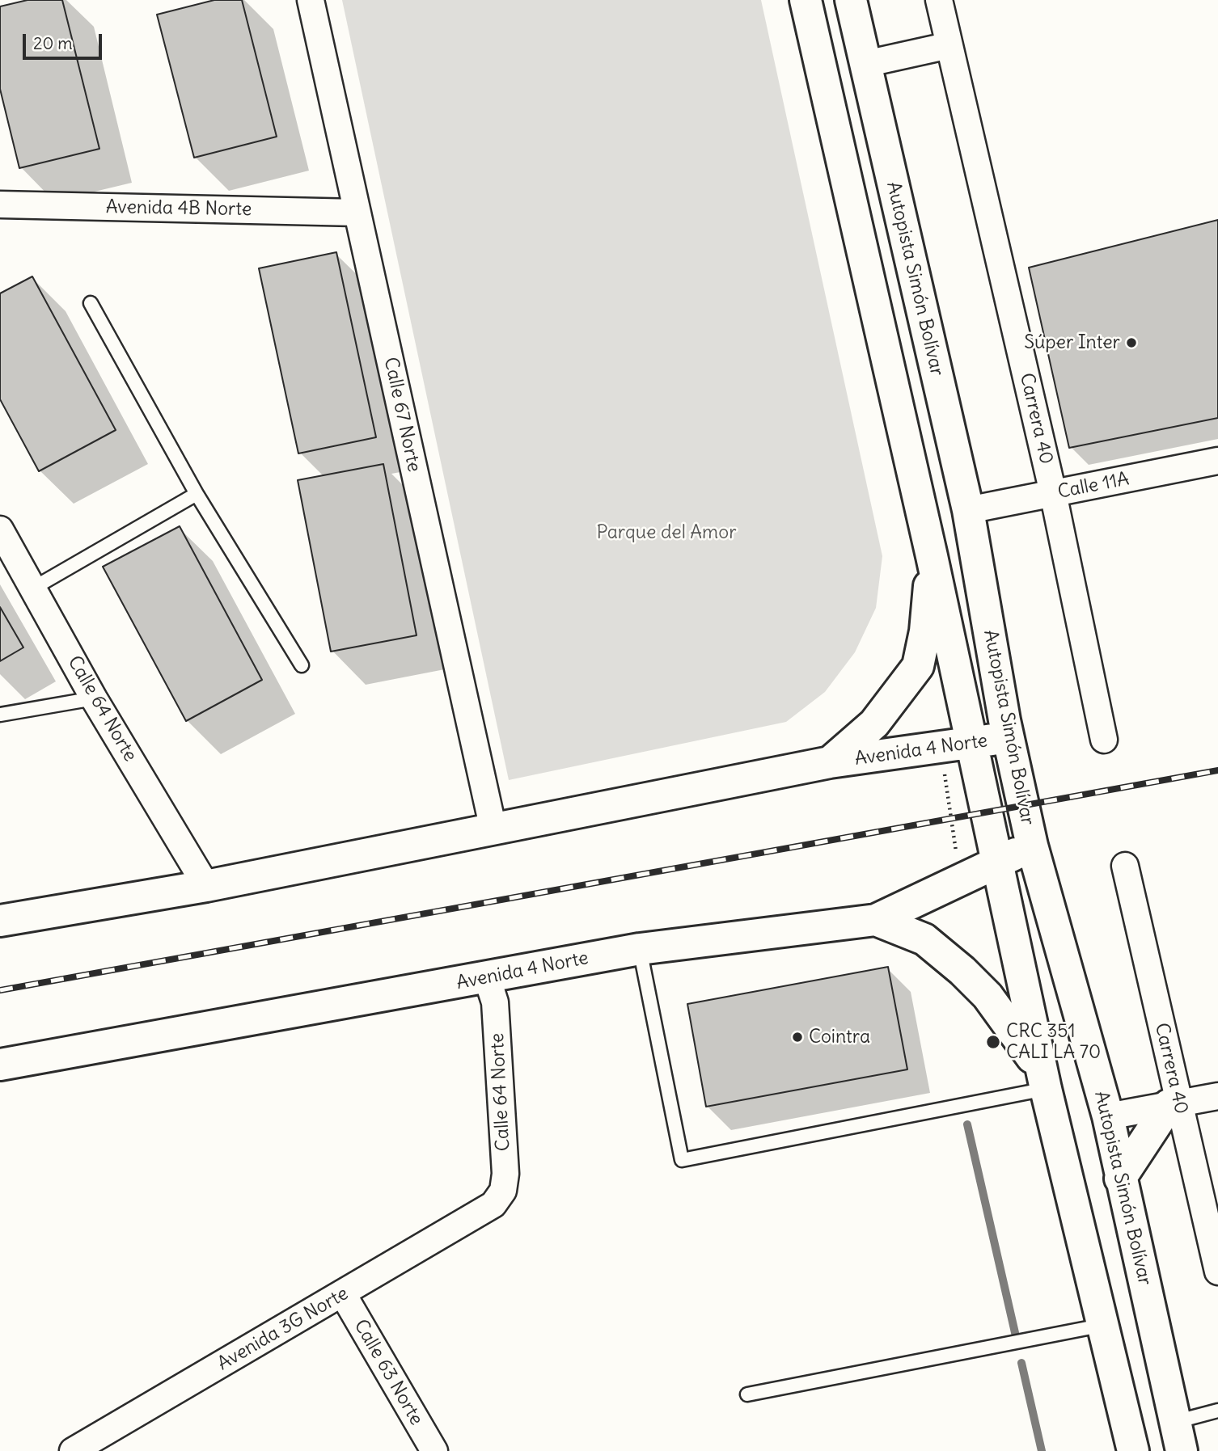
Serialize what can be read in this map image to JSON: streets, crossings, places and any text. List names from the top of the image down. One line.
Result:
{"streets":{"main road":["Autopista Simón Bolívar","Avenida 4 Norte"],"street":["Avenida 4B Norte","Calle 67 Norte","Carrera 40","Calle 11A","Calle 64 Norte","Avenida 3G Norte","Calle 63 Norte"]},"crossings":[["Avenida 4B Norte","Calle 67 Norte"],["Autopista Simón Bolívar","Calle 11A"],["Autopista Simón Bolívar","Avenida 4 Norte"],["Calle 67 Norte","Avenida 4 Norte"],["Carrera 40","Calle 11A"],["Calle 64 Norte","Avenida 4 Norte"],["Calle 64 Norte","Avenida 3G Norte"],["Avenida 3G Norte","Calle 63 Norte"]],"parks":["Parque del Amor"],"places":["Súper Inter","Cointra","CRC 351 CALI LA 70"],"scale_bar":"20 m"}
